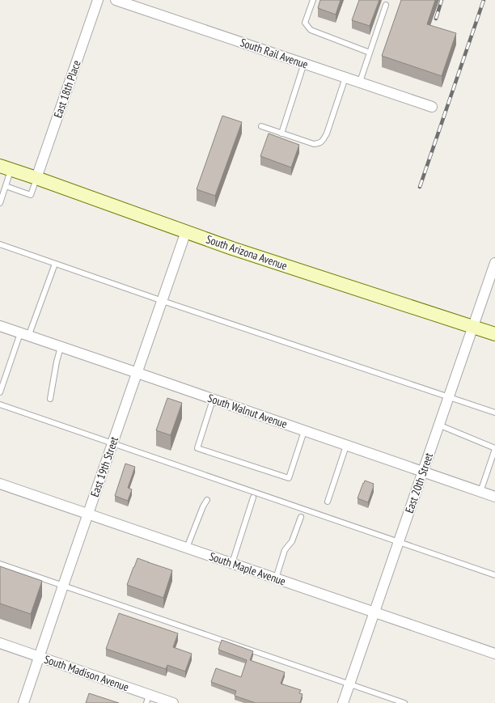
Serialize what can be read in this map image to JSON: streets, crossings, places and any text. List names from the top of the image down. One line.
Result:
{"streets":{"street":["South Rail Avenue","East 18th Place","South Arizona Avenue","South Walnut Avenue","East 19th Street","East 20th Street","South Maple Avenue","South Madison Avenue"]},"crossings":[["East 18th Place","South Arizona Avenue"],["South Arizona Avenue","East 19th Street"],["South Arizona Avenue","East 20th Street"],["South Walnut Avenue","East 19th Street"],["South Walnut Avenue","East 20th Street"],["East 19th Street","South Maple Avenue"],["East 19th Street","South Madison Avenue"],["East 20th Street","South Maple Avenue"]]}
